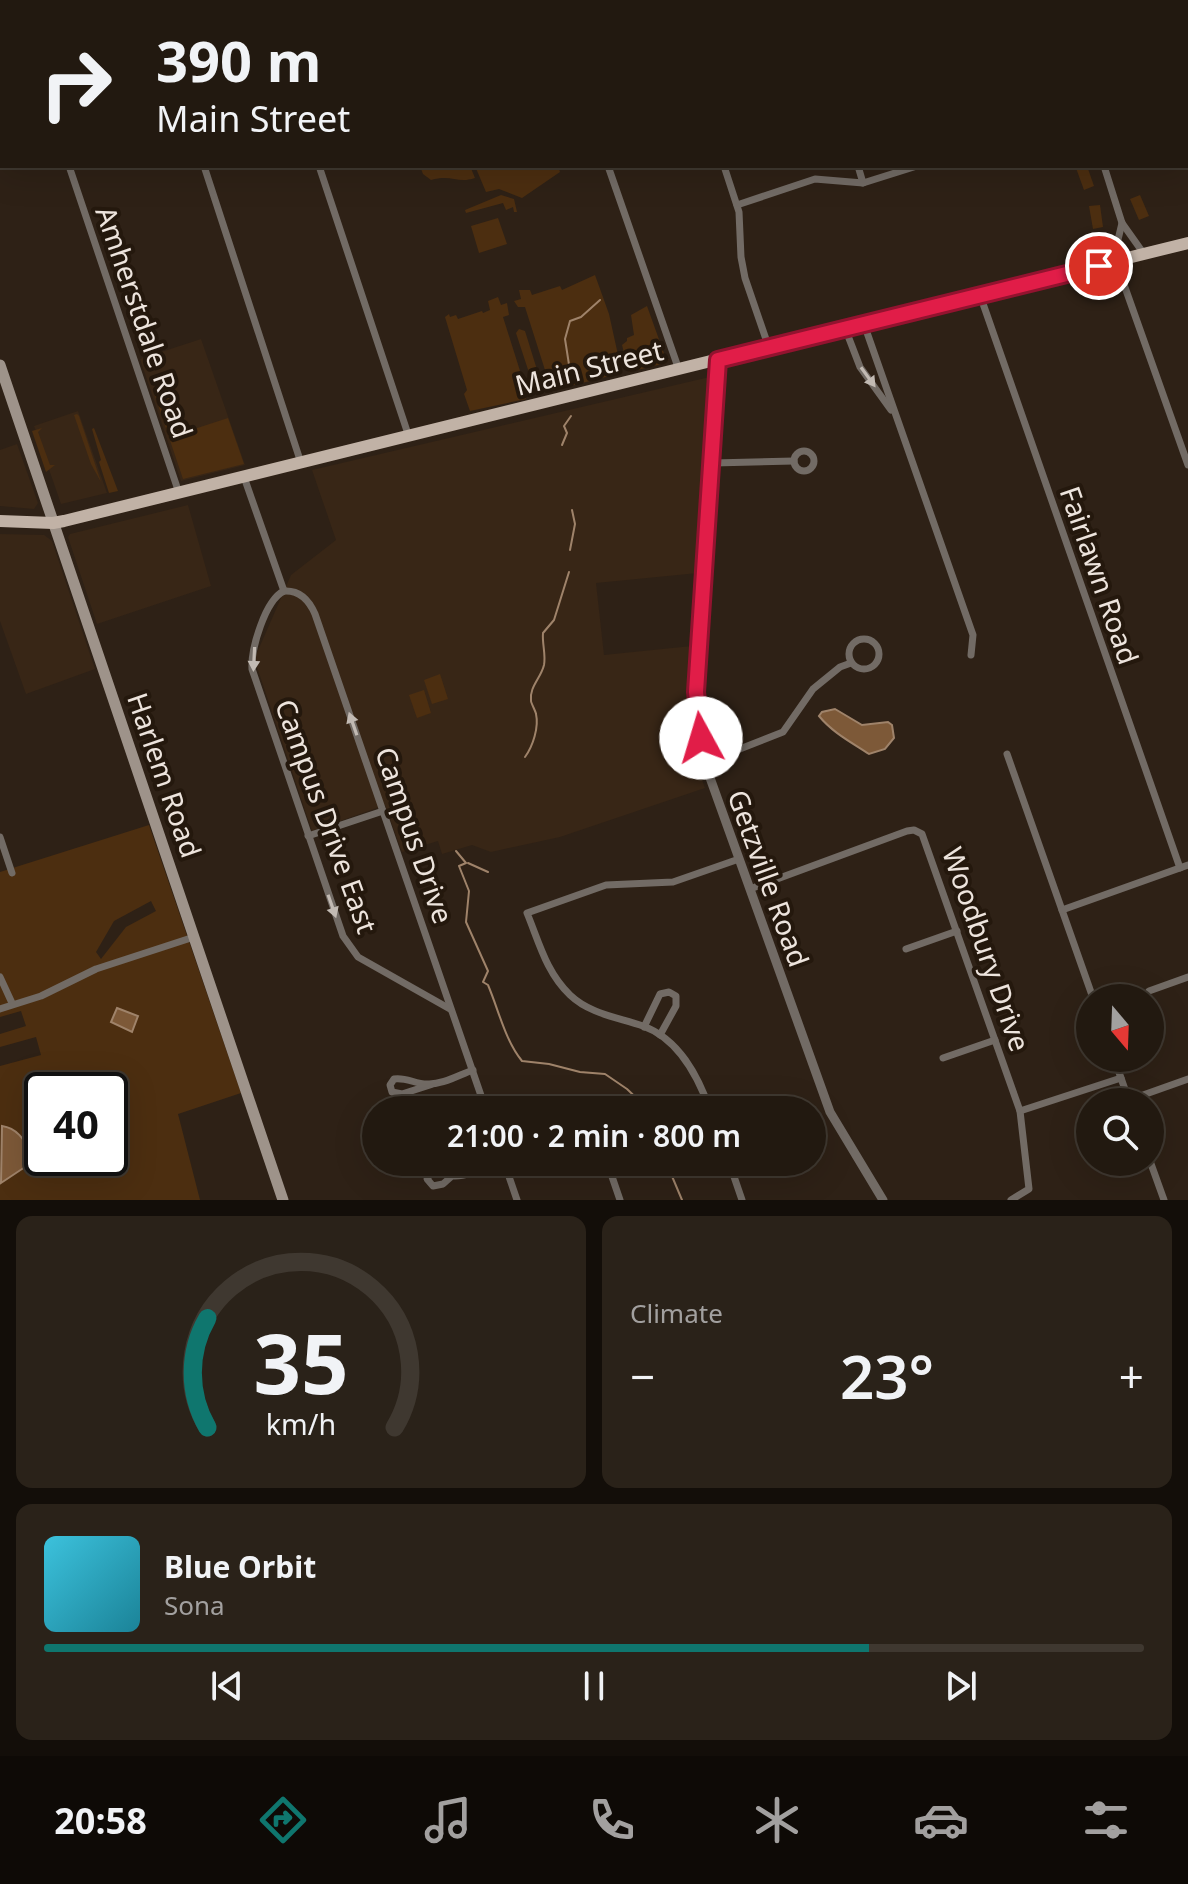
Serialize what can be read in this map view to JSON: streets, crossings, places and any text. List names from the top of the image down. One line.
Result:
{"streets":{"main road":["Main Street","Harlem Road"],"street":["Amherstdale Road","Fairlawn Road","Campus Drive East","Campus Drive","Getzville Road","Woodbury Drive"]},"crossings":[["Amherstdale Road","Main Street"],["Main Street","Fairlawn Road"],["Main Street","Harlem Road"],["Main Street","Getzville Road"],["Campus Drive East","Campus Drive"],["Getzville Road","Woodbury Drive"]],"one_way":["Campus Drive East","Campus Drive"],"north":"bottom","page":{"turn":["390 m","Main Street"],"limit":"40","trip":"21:00 · 2 min · 800 m","tile":"Climate","heat":["−","23°","+"],"song":["Blue Orbit","Sona"],"tabs":"20:58","gauge":["35","km/h"]}}
